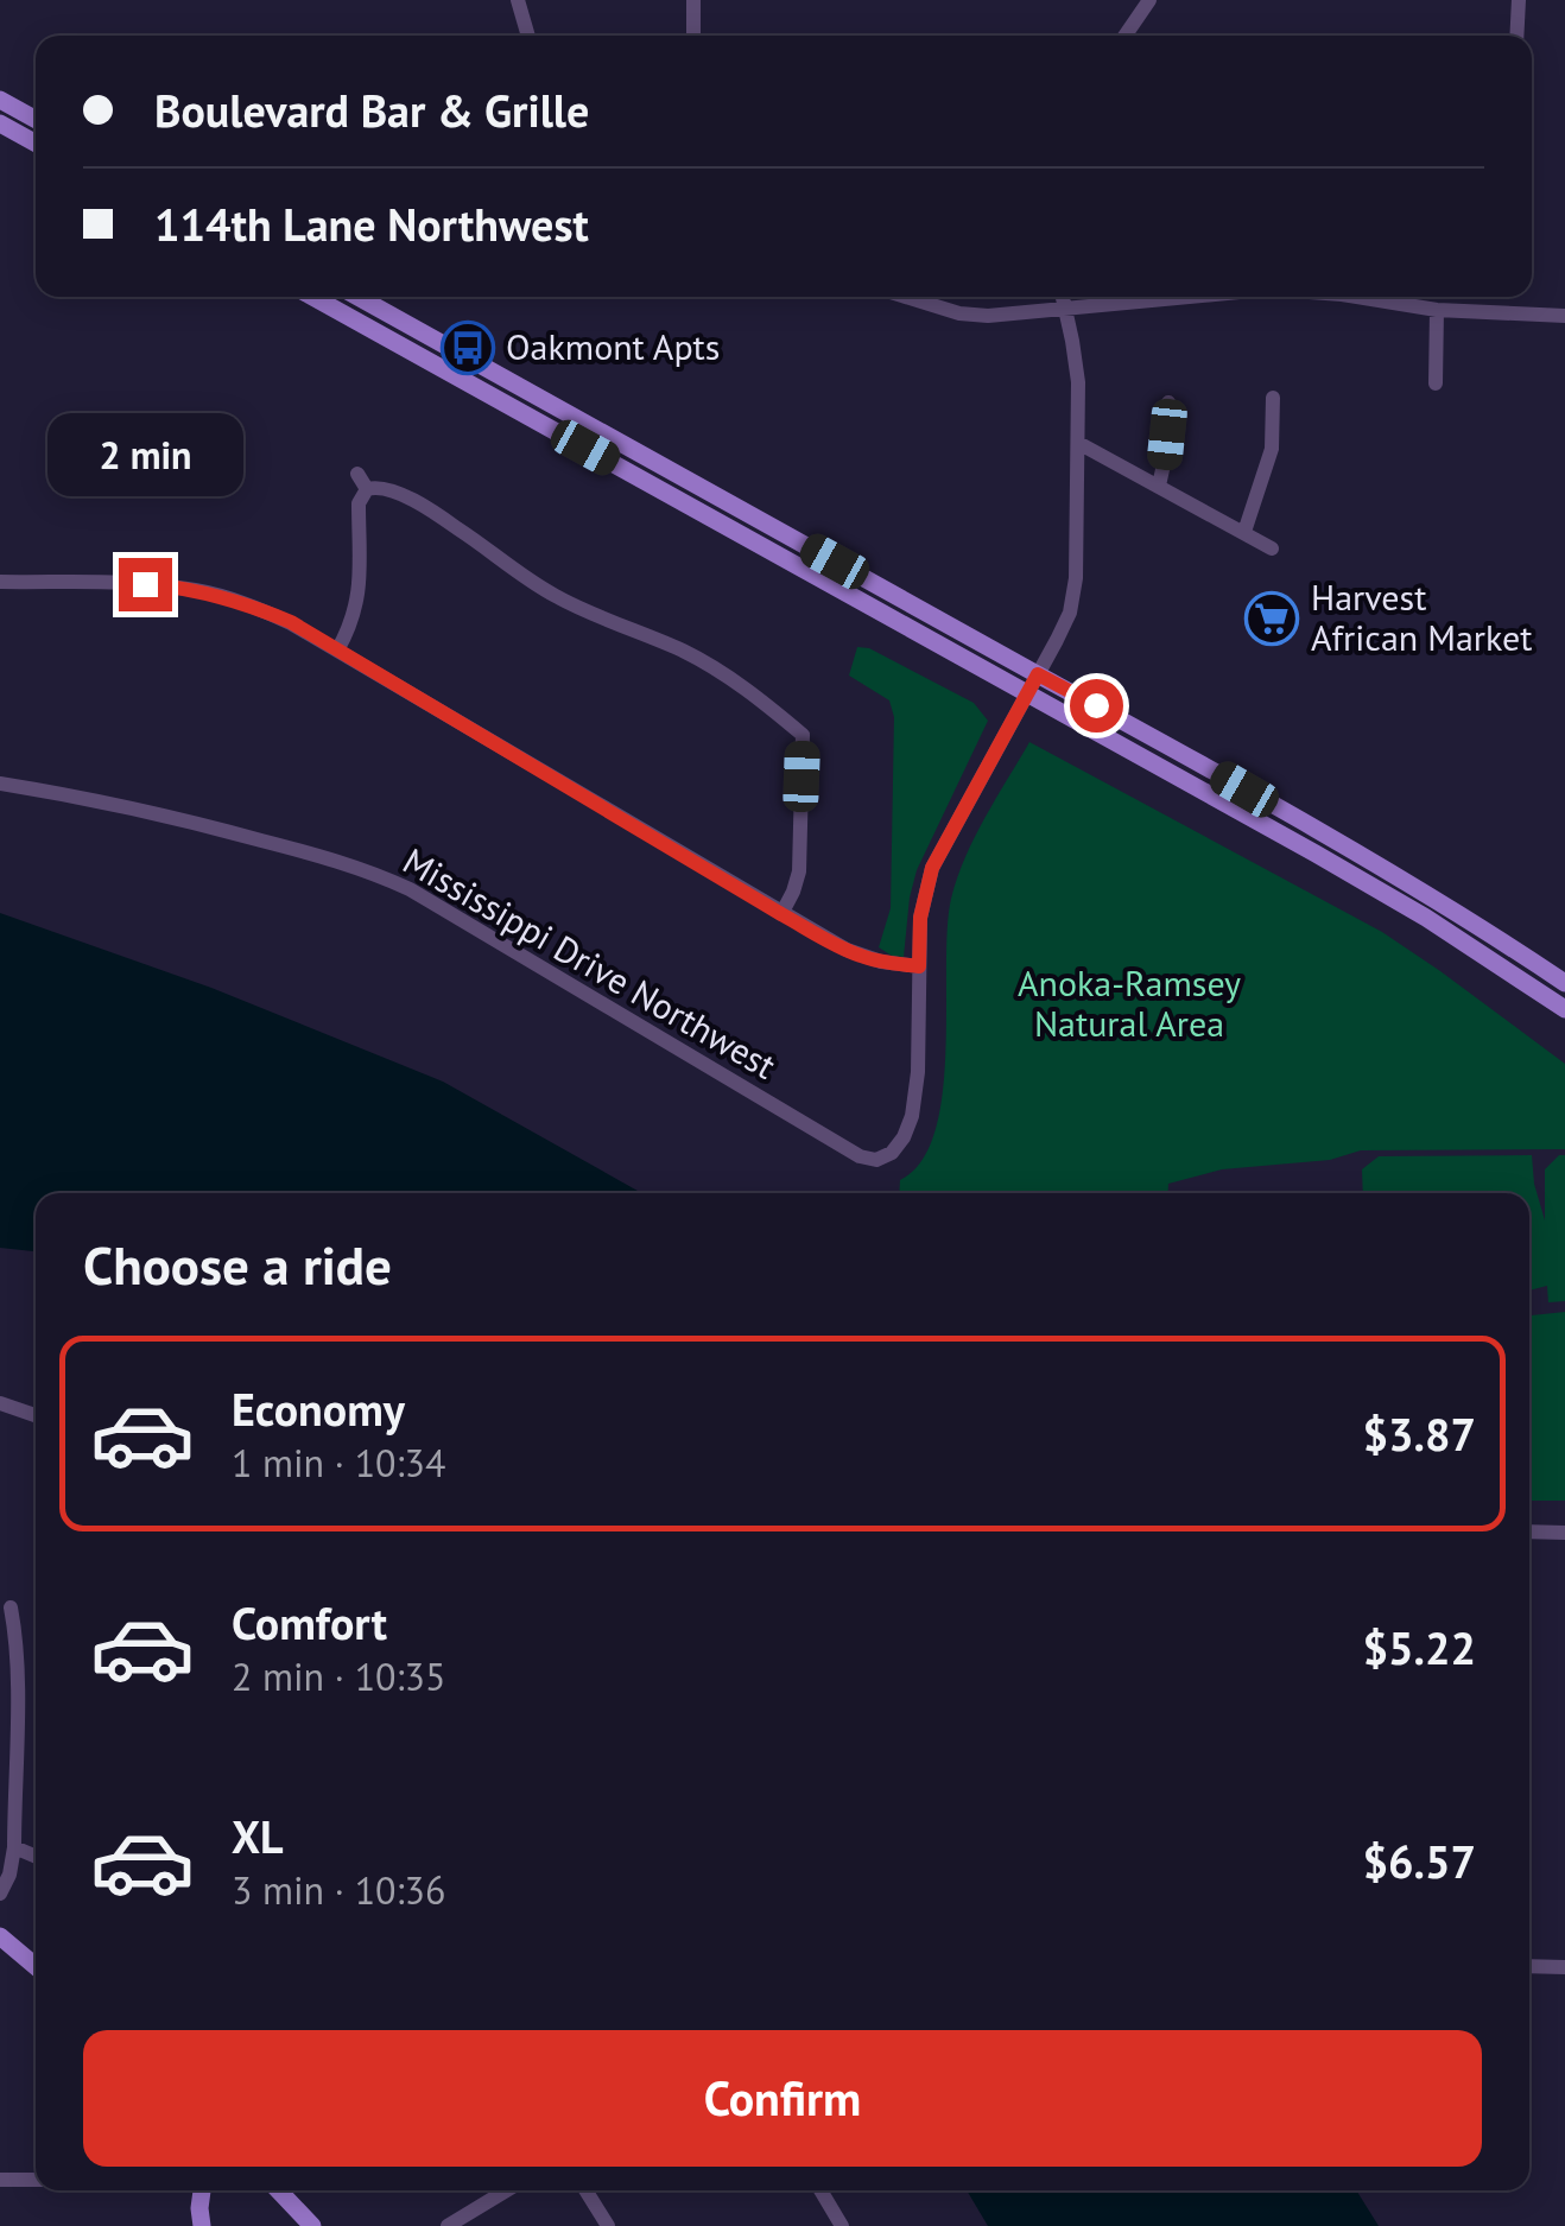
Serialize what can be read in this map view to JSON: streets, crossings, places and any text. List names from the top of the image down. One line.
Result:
{"streets":{"street":["Mississippi Drive Northwest"]},"parks":["Anoka-Ramsey Natural Area"],"places":{"bus stop":["Oakmont Apts"],"supermarket":["Harvest African Market"]},"page":{"banner":["Boulevard Bar & Grille","114th Lane Northwest"],"bubble":"2 min","heading":"Choose a ride","list":[{"name":"Economy","note":"1 min · 10:34","value":"$3.87"},{"name":"Comfort","note":"2 min · 10:35","value":"$5.22"},{"name":"XL","note":"3 min · 10:36","value":"$6.57"}],"buttons":"Confirm"}}
